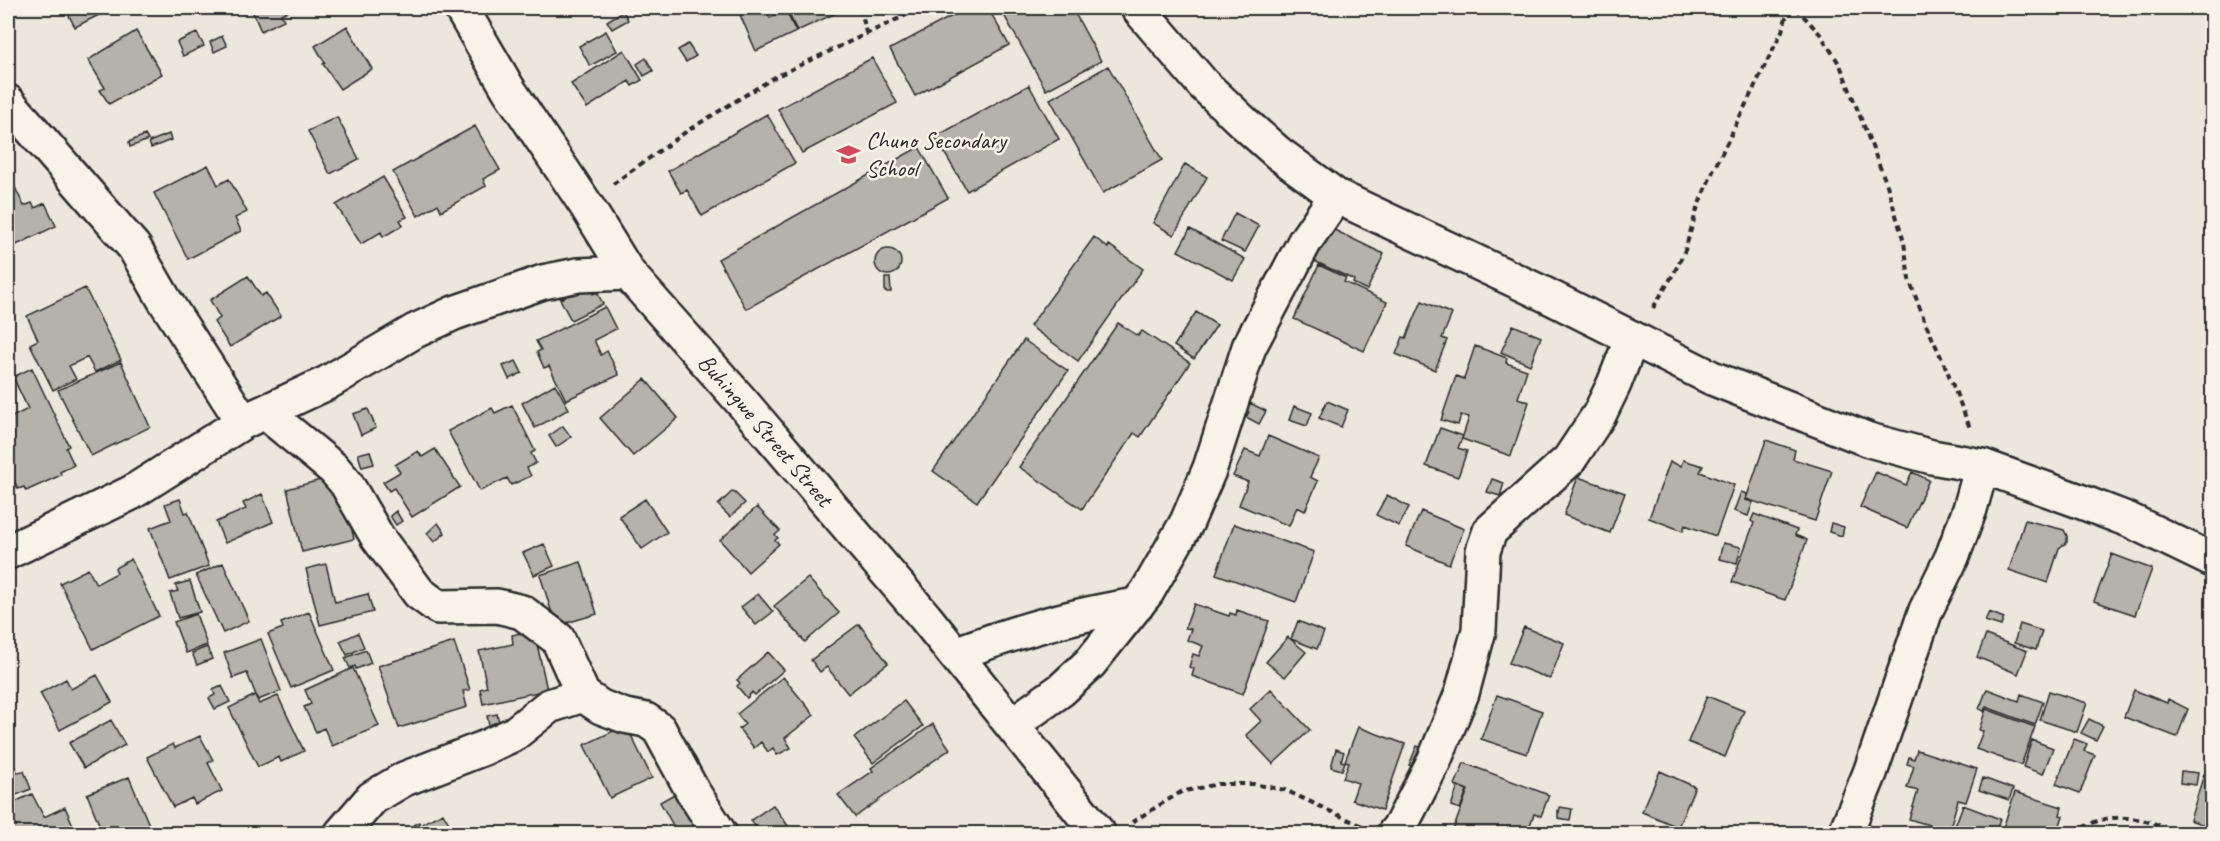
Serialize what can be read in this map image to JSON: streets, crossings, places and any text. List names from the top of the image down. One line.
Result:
{"streets":{"street":["Buhingwe Street Street"]},"places":{"school or university":["Chuno Secondary School"]}}
